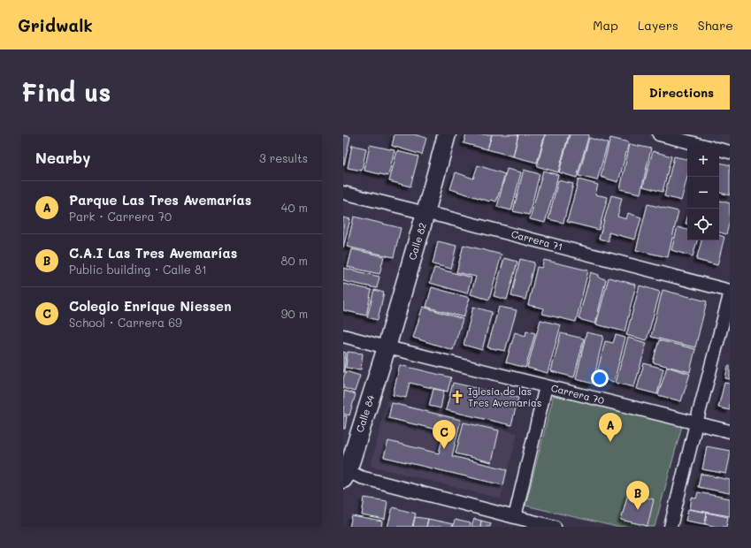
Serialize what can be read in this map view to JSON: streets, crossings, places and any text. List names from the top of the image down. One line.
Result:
{"streets":{"street":["Carrera 71","Calle 82","Carrera 70","Calle 84"]},"crossings":[["Carrera 71","Calle 82"],["Calle 82","Carrera 70"],["Calle 82","Calle 84"],["Carrera 70","Calle 84"]],"places":{"church":["Iglesia de las Tres Avemarías"]},"page":{"header":"Gridwalk","nav":["Map","Layers","Share"],"buttons":"Directions","title":"Find us","heading":["Nearby","3 results"],"map_buttons":["+","−"],"list":[{"mark":"A","name":"Parque Las Tres Avemarías","note":"Park · Carrera 70","value":"40 m"},{"mark":"B","name":"C.A.I Las Tres Avemarías","note":"Public building · Calle 81","value":"80 m"},{"mark":"C","name":"Colegio Enrique Niessen","note":"School · Carrera 69","value":"90 m"}],"pins":["A","C","B"]}}
